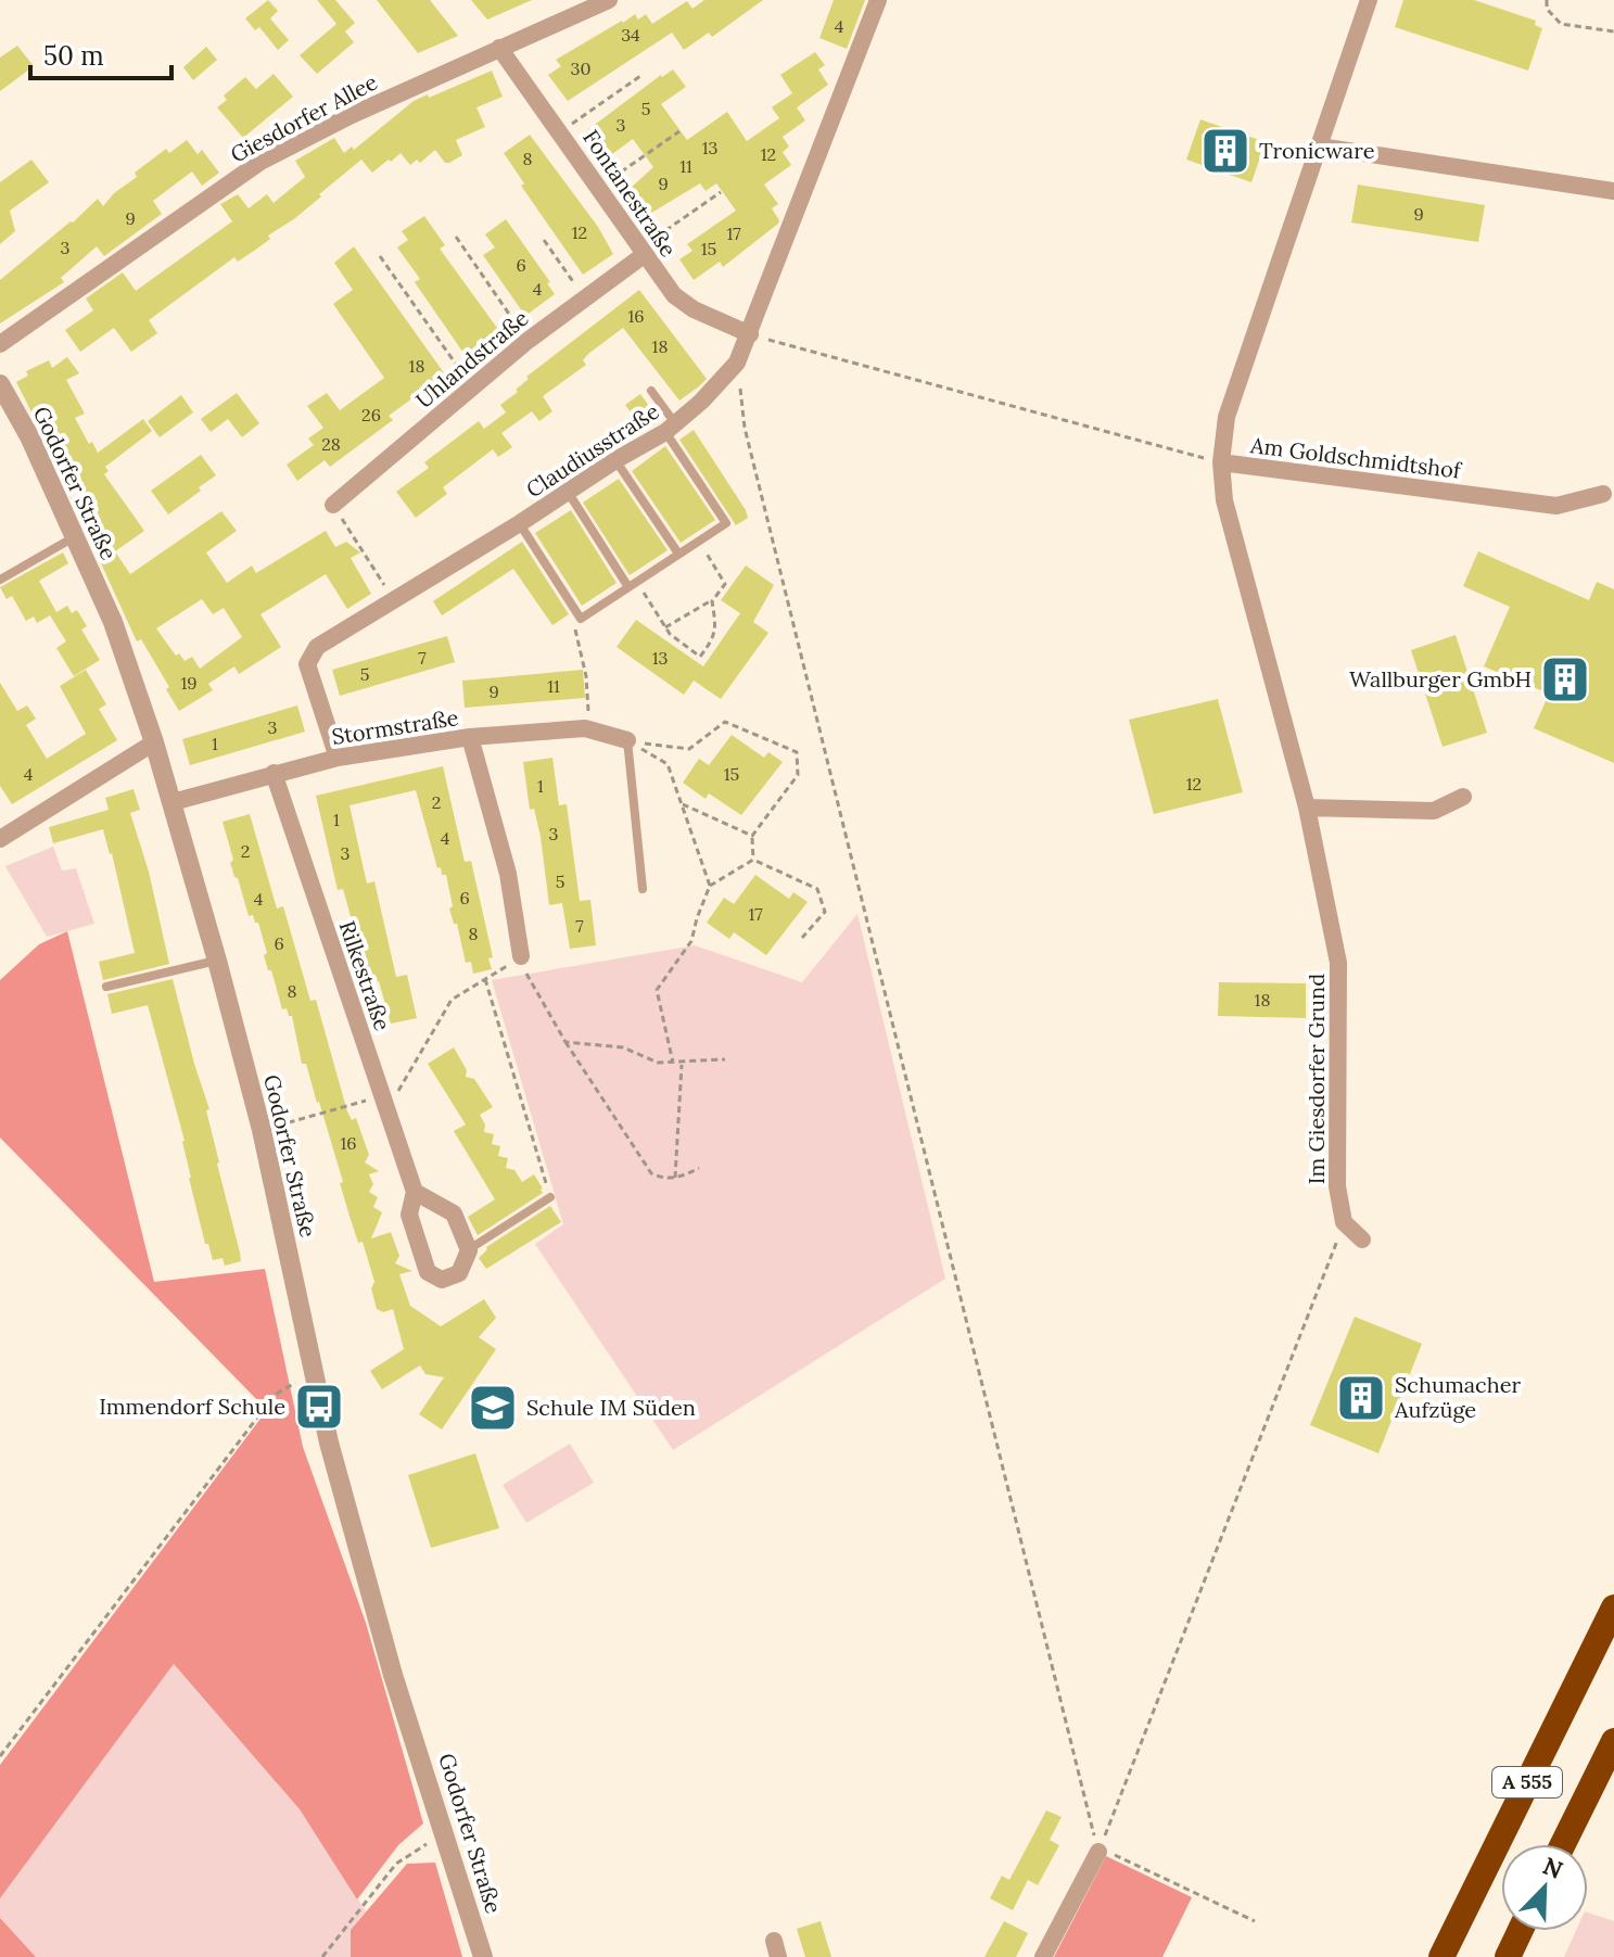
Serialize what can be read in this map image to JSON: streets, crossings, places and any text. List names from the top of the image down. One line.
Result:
{"streets":{"highway":["A 555"],"street":["Giesdorfer Allee","Fontanestraße","Uhlandstraße","Claudiusstraße","Am Goldschmidtshof","Godorfer Straße","Stormstraße","Rilkestraße","Im Giesdorfer Grund"]},"crossings":[["Giesdorfer Allee","Fontanestraße"],["Fontanestraße","Uhlandstraße"],["Fontanestraße","Claudiusstraße"],["Claudiusstraße","Stormstraße"],["Am Goldschmidtshof","Im Giesdorfer Grund"],["Godorfer Straße","Stormstraße"],["Stormstraße","Rilkestraße"]],"places":{"building":["Tronicware","Wallburger GmbH","Schumacher Aufzüge"],"bus stop":["Immendorf Schule"],"school or university":["Schule IM Süden"]},"house_numbers":["4","34","30","5","3","13","12","8","11","9","9","9","12","17","3","15","6","4","16","18","18","26","28","7","13","5","19","11","9","3","1","4","15","12","1","2","1","3","4","2","3","5","6","4","17","7","8","6","8","18","16"],"scale_bar":"50 m","north":"top right"}
